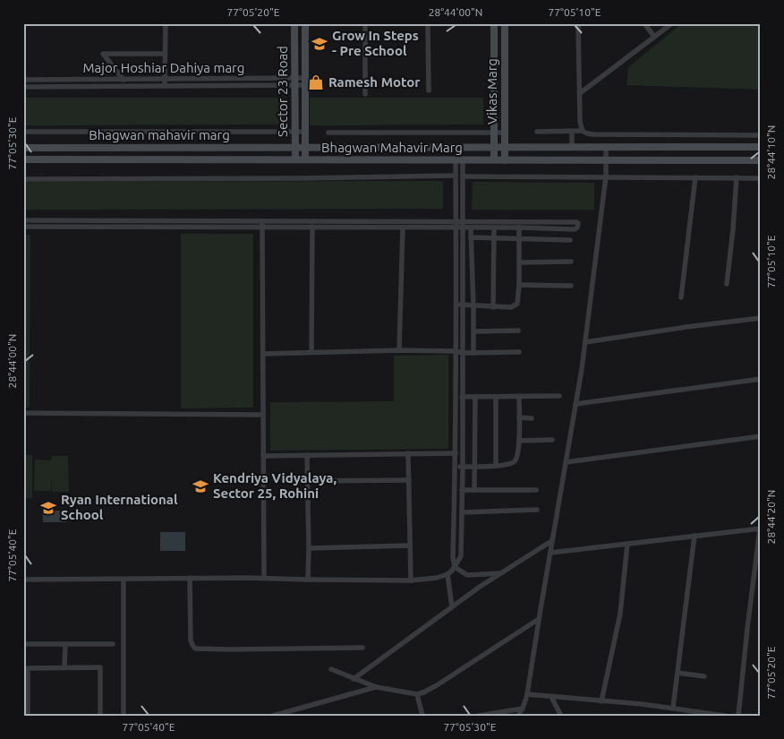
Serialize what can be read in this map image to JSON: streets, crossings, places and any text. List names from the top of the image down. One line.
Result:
{"streets":{"main road":["Sector 23 Road","Vikas Marg","Bhagwan mahavir marg","Bhagwan Mahavir Marg"],"street":["Major Hoshiar Dahiya marg"]},"crossings":[["Major Hoshiar Dahiya marg","Sector 23 Road"],["Sector 23 Road","Bhagwan mahavir marg"],["Sector 23 Road","Bhagwan Mahavir Marg"],["Vikas Marg","Bhagwan mahavir marg"],["Vikas Marg","Bhagwan Mahavir Marg"]],"places":{"school or university":["Grow In Steps - Pre School","Kendriya Vidyalaya, Sector 25, Rohini","Ryan International School"],"shop":["Ramesh Motor"]},"coordinates":["77°05'20\"E","28°44'00\"N","77°05'10\"E","77°05'30\"E","28°44'10\"N","28°44'20\"N","77°05'40\"E"]}
